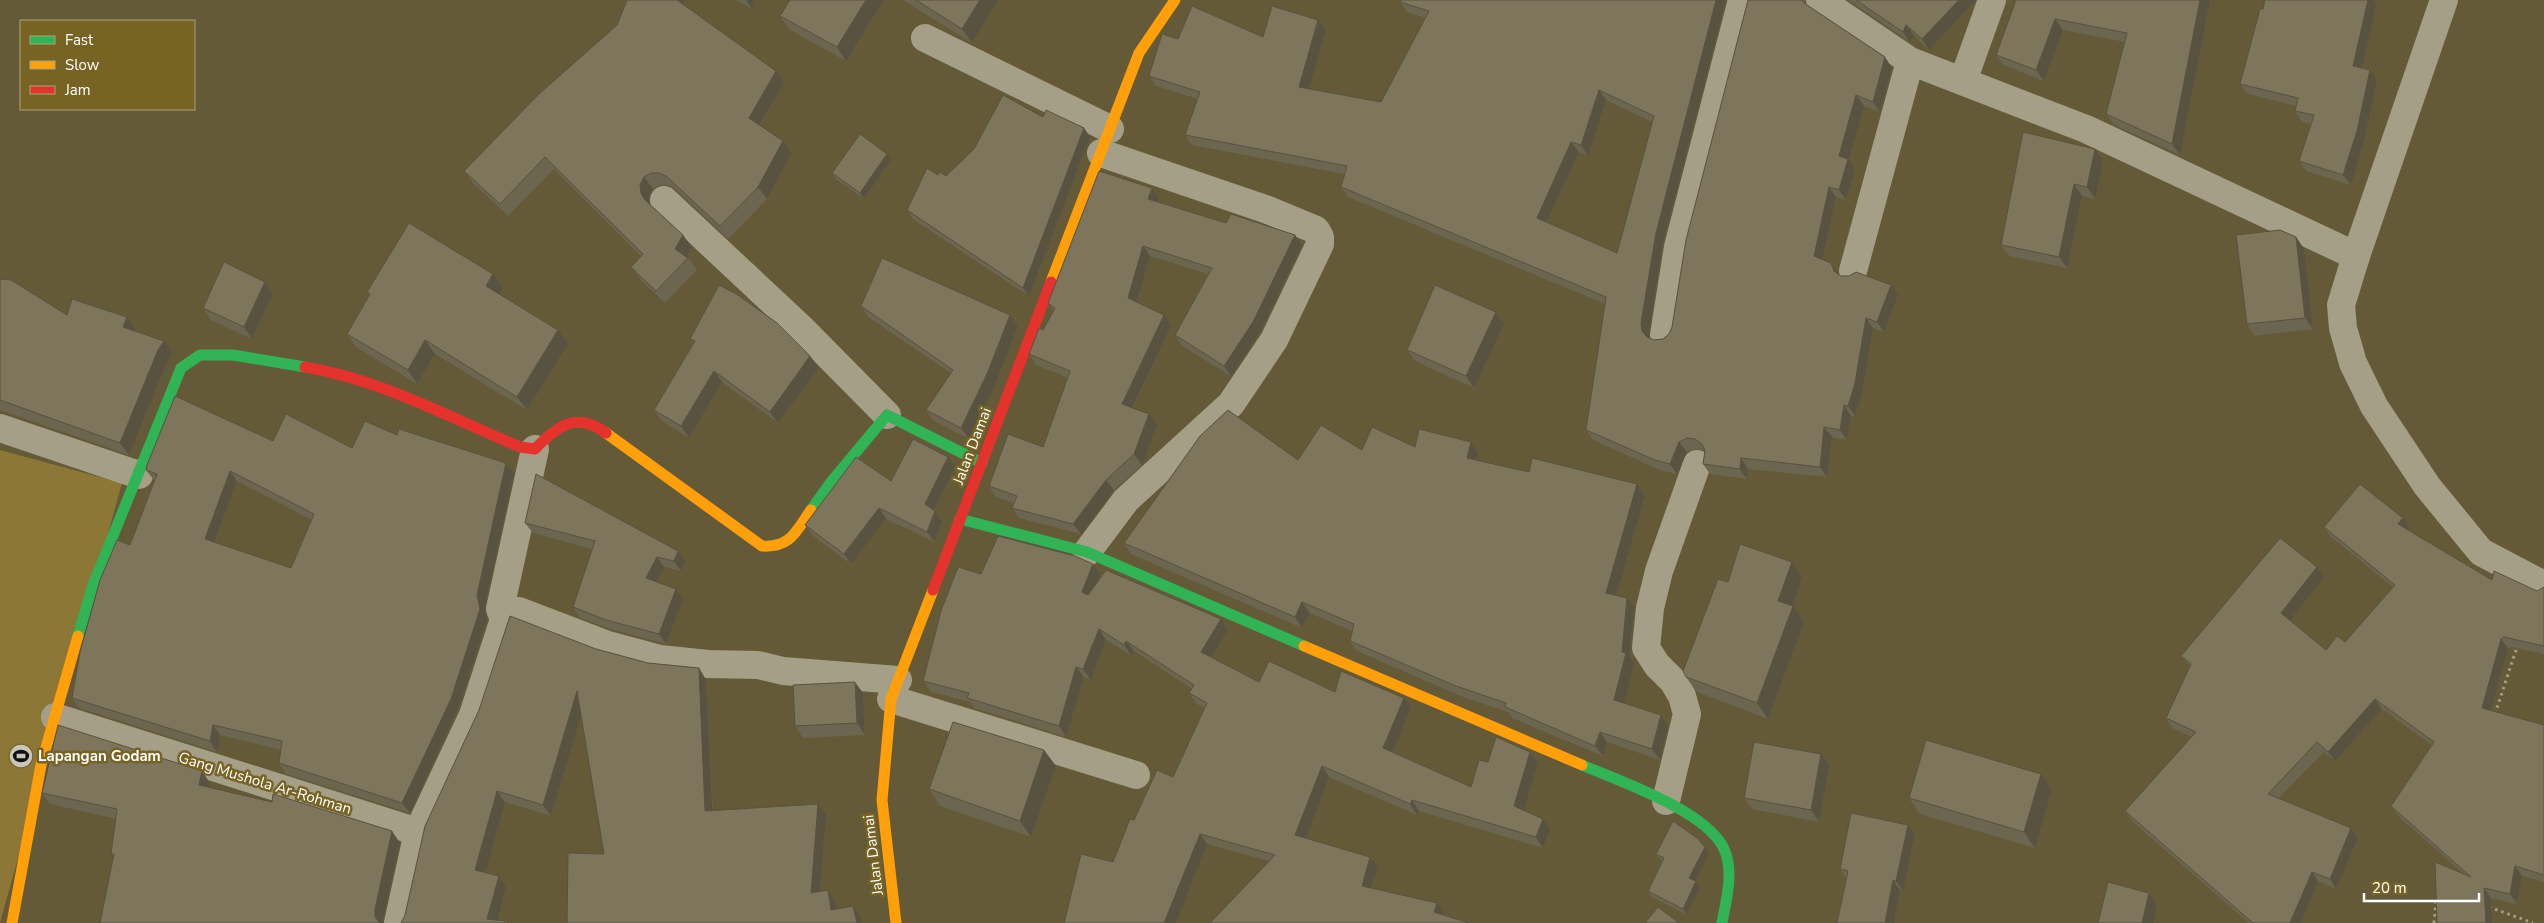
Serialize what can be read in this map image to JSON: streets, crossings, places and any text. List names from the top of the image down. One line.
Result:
{"streets":{"street":["Jalan Damai","Gang Mushola Ar-Rohman"]},"places":{"sports":["Lapangan Godam"]},"legend":["Fast","Slow","Jam"],"scale_bar":"20 m"}
